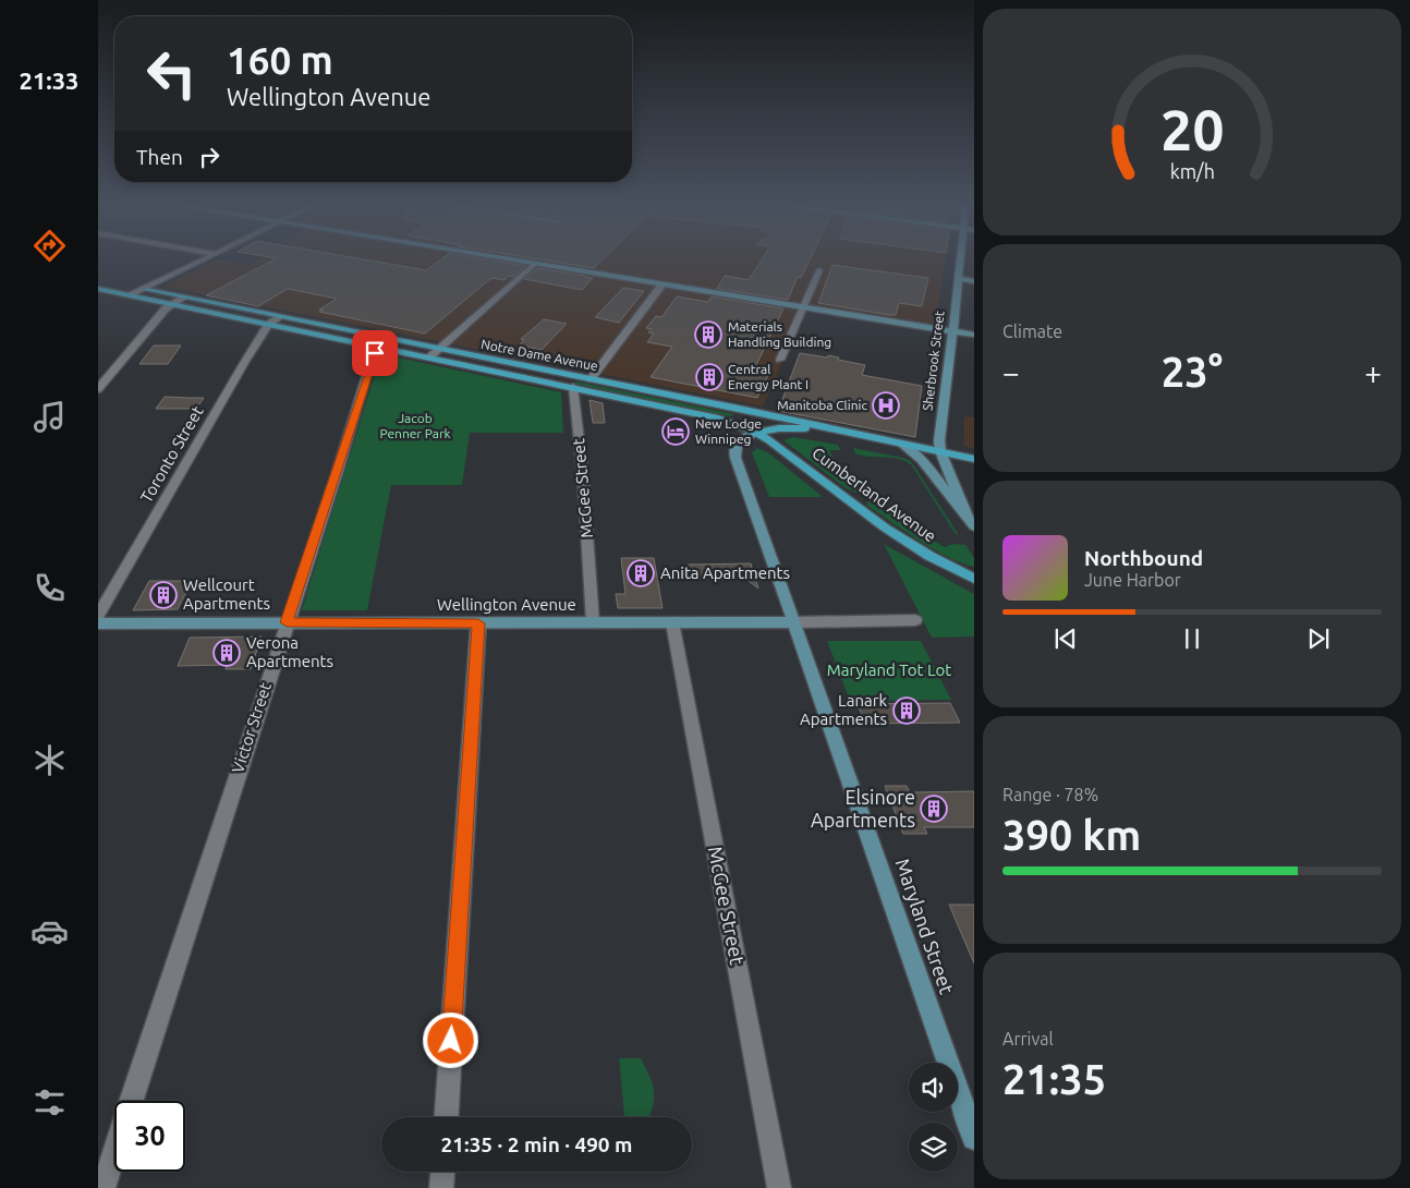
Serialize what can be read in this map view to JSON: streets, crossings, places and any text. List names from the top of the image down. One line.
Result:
{"streets":{"main road":["Notre Dame Avenue","Cumberland Avenue"],"street":["Sherbrook Street","Toronto Street","McGee Street","Wellington Avenue","Victor Street","Maryland Street"]},"crossings":[["Notre Dame Avenue","Sherbrook Street"],["Notre Dame Avenue","Toronto Street"],["Notre Dame Avenue","McGee Street"],["Notre Dame Avenue","Cumberland Avenue"],["Notre Dame Avenue","Victor Street"],["Notre Dame Avenue","Maryland Street"],["McGee Street","Wellington Avenue"],["Cumberland Avenue","Maryland Street"],["Wellington Avenue","Victor Street"],["Wellington Avenue","Maryland Street"]],"parks":["Jacob Penner Park","Maryland Tot Lot"],"places":{"building":["Materials Handling Building","Central Energy Plant I","Anita Apartments","Wellcourt Apartments","Verona Apartments","Lanark Apartments","Elsinore Apartments"],"hospital":["Manitoba Clinic"],"hotel":["New Lodge Winnipeg"]},"page":{"tabs":"21:33","turn":["160 m","Wellington Avenue"],"then":"Then","tile":["Climate",["Range · 78%","390 km"],["Arrival","21:35"]],"heat":["−","23°","+"],"song":["Northbound","June Harbor"],"limit":"30","trip":"21:35 · 2 min · 490 m","gauge":["20","km/h"]}}
